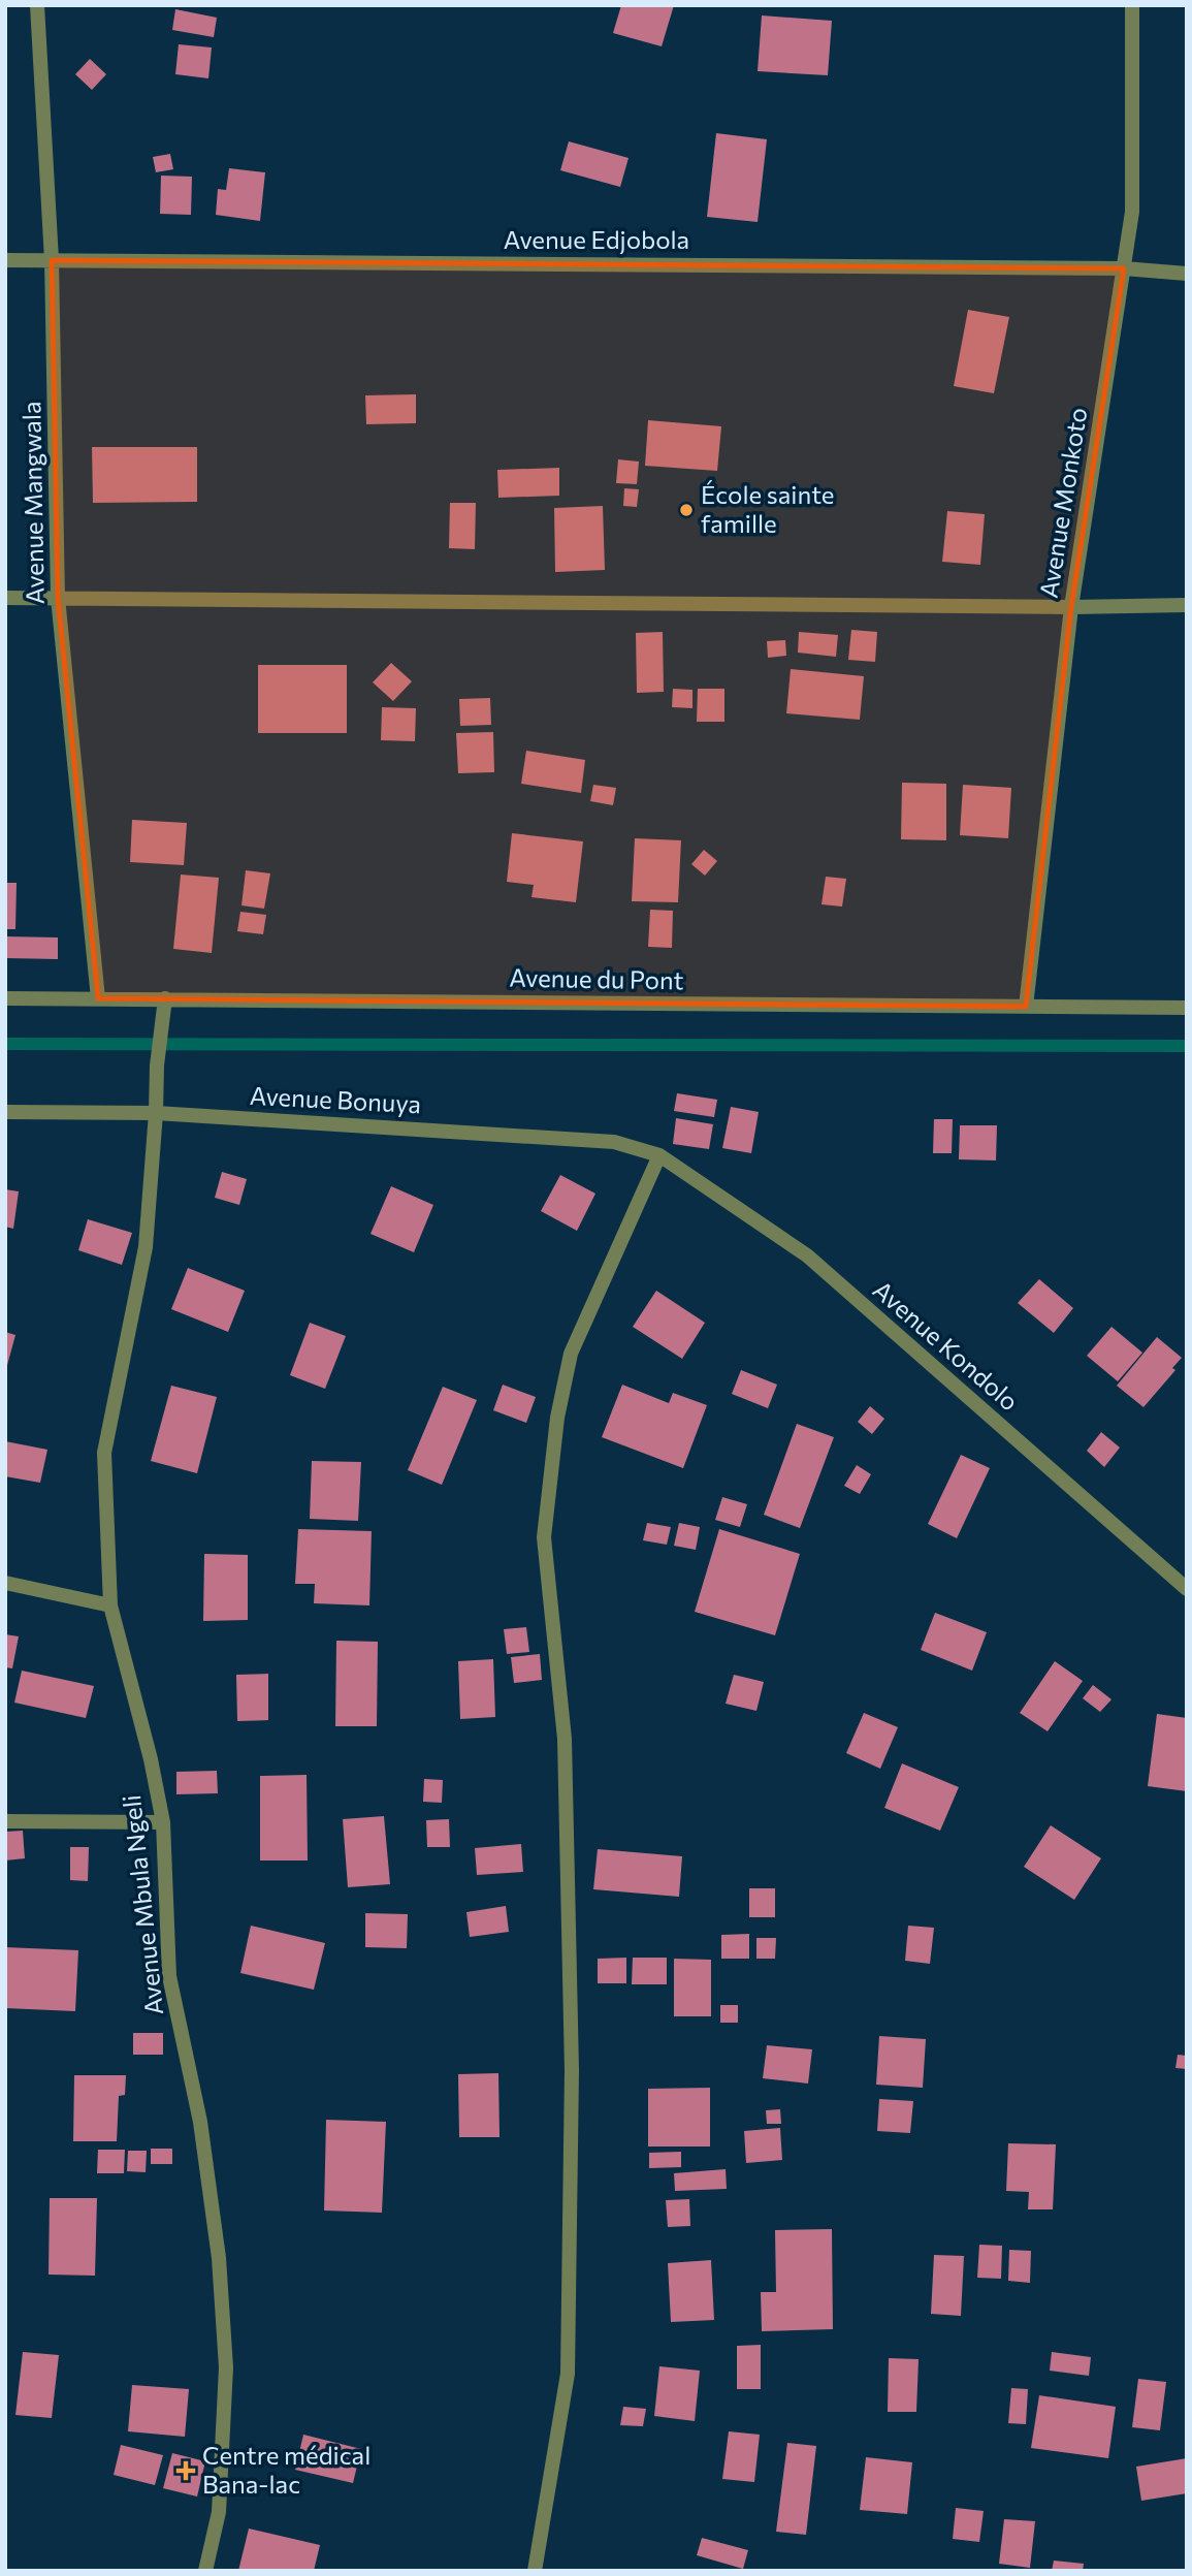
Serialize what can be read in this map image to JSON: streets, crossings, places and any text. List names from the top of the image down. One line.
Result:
{"streets":{"street":["Avenue Edjobola","Avenue Mangwala","Avenue Monkoto","Avenue du Pont","Avenue Bonuya","Avenue Kondolo","Avenue Mbula Ngeli"]},"crossings":[["Avenue Edjobola","Avenue Mangwala"],["Avenue Edjobola","Avenue Monkoto"],["Avenue Mangwala","Avenue du Pont"],["Avenue Monkoto","Avenue du Pont"],["Avenue du Pont","Avenue Mbula Ngeli"],["Avenue Bonuya","Avenue Kondolo"],["Avenue Bonuya","Avenue Mbula Ngeli"]],"places":{"other":["École sainte famille"],"health":["Centre médical Bana-lac"]}}
